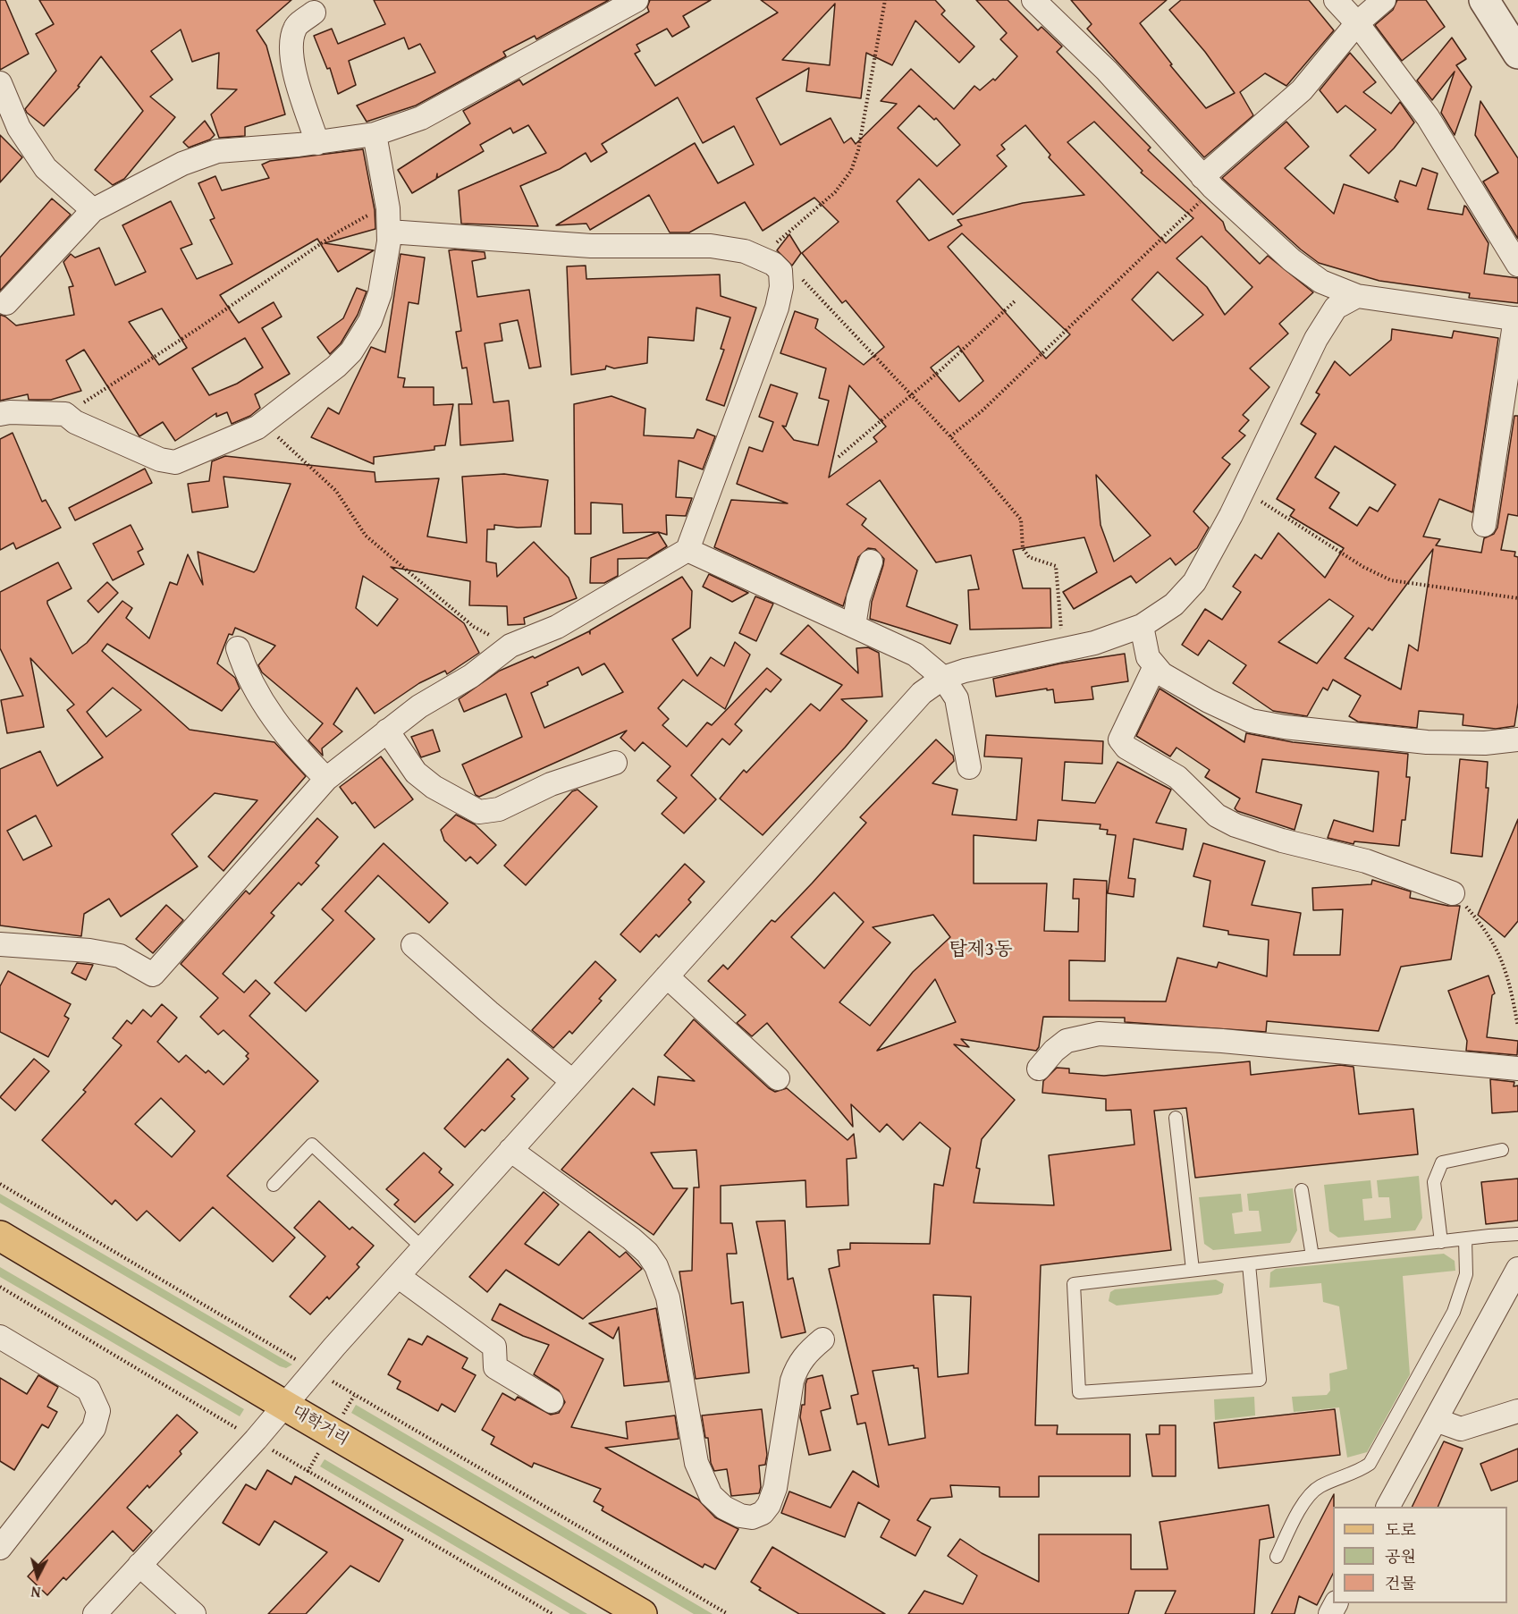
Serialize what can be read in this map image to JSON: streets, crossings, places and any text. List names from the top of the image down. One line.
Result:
{"streets":{"main road":["대학거리"]},"districts":["탑제3동"],"legend":["도로","공원","건물"],"north":"bottom"}
